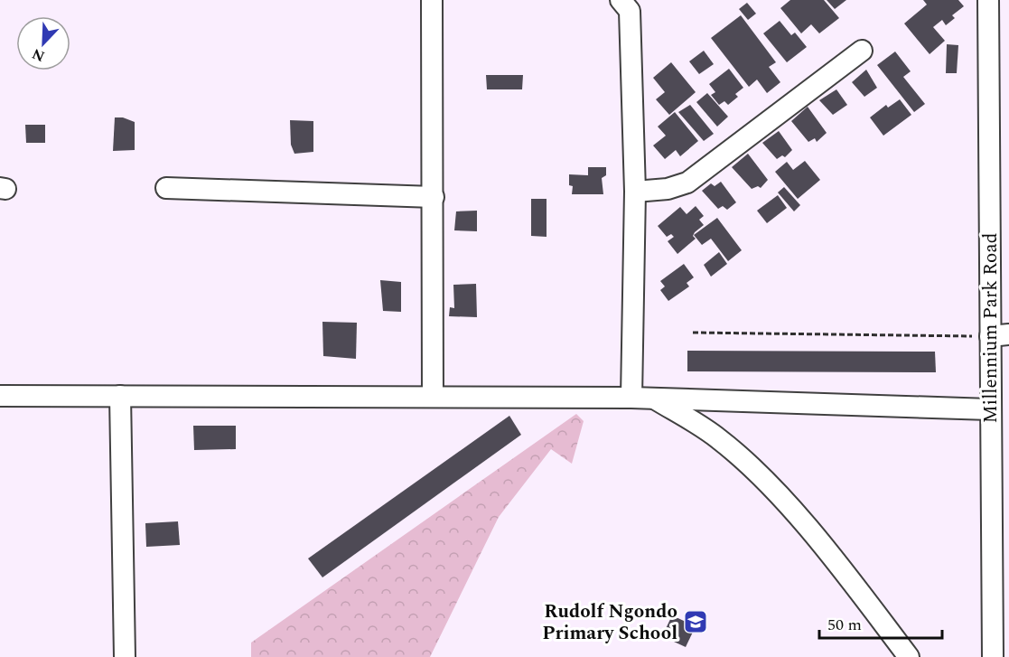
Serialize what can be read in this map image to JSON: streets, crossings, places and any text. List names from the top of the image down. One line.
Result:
{"streets":{"street":["Millennium Park Road"]},"places":{"school or university":["Rudolf Ngondo Primary School"]},"scale_bar":"50 m","north":"bottom left"}
